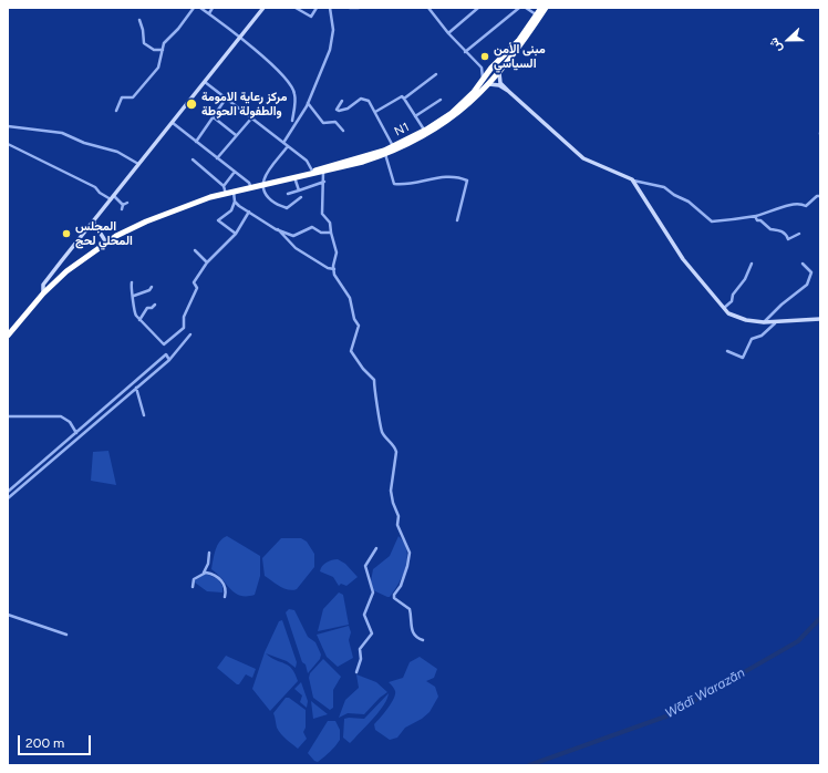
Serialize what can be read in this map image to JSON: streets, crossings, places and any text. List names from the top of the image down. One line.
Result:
{"streets":{"highway":["N1"]},"water":["Wādī Warazān"],"places":["مبنى الأمن السياسي","مركز رعاية الامومة والطفولة الحوطة","المجلس المحلي لحج"],"scale_bar":"200 m","north":"left"}
